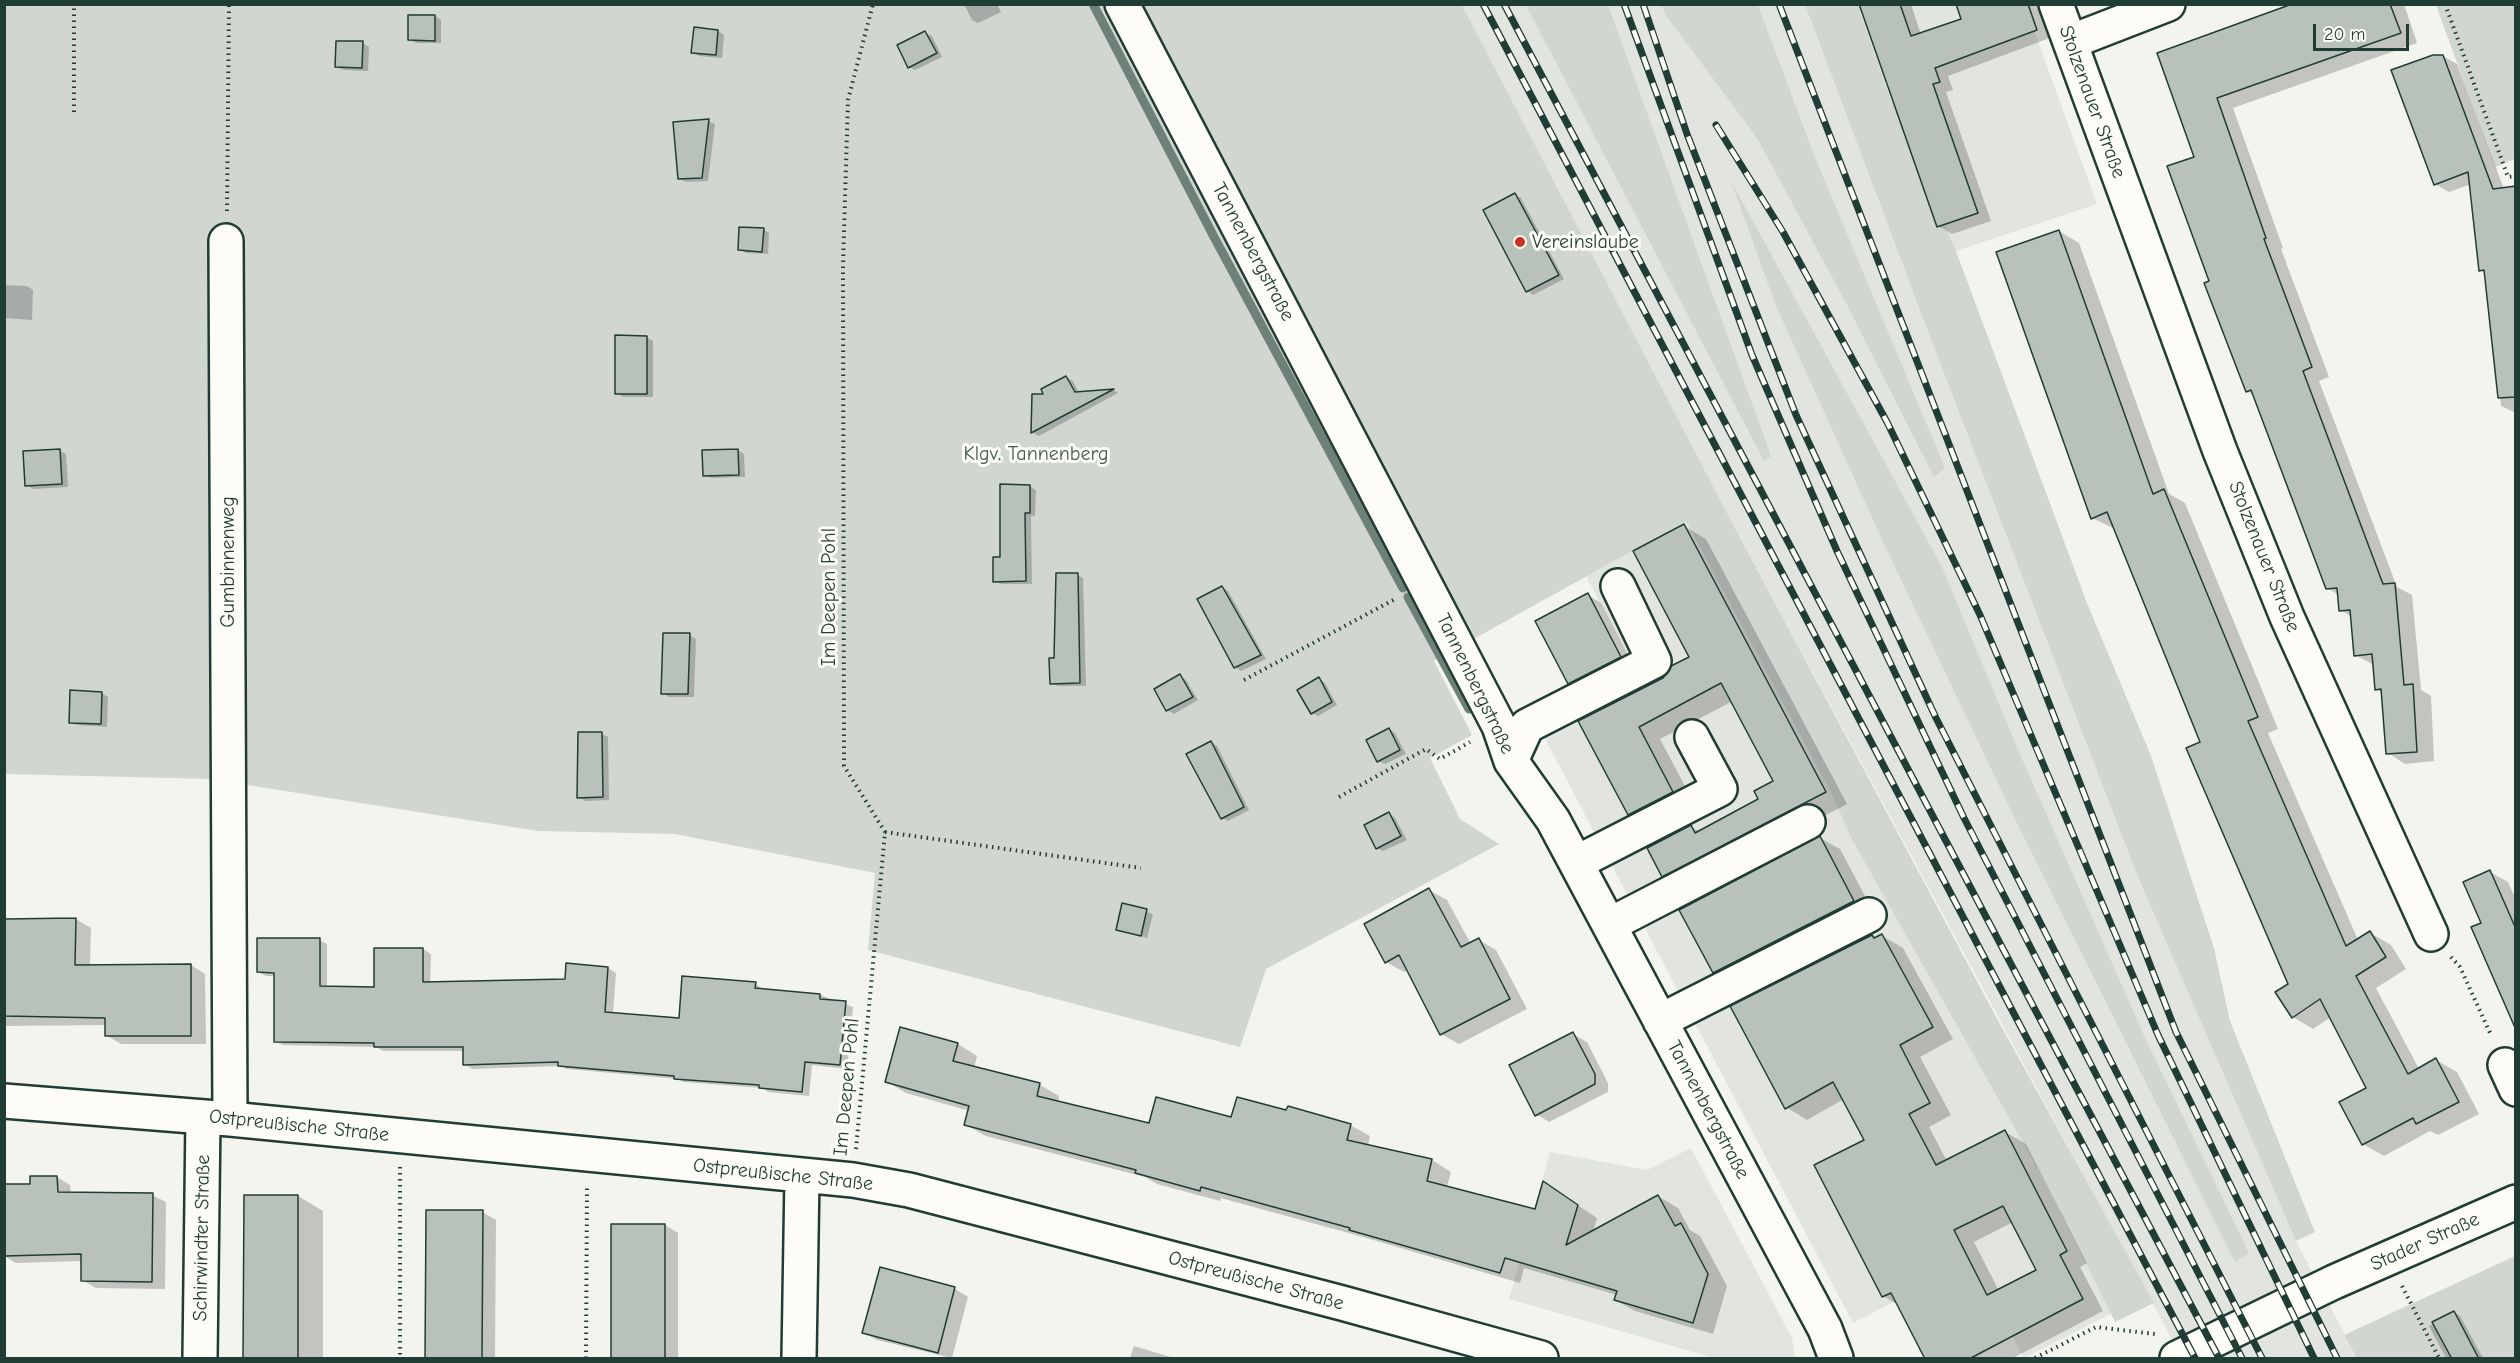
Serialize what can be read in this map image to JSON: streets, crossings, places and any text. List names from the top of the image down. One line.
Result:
{"streets":{"street":["Stolzenauer Straße","Tannenbergstraße","Gumbinnenweg","Ostpreußische Straße","Schirwindter Straße","Stader Straße"],"path":["Im Deepen Pohl"]},"crossings":[["Gumbinnenweg","Ostpreußische Straße"],["Gumbinnenweg","Schirwindter Straße"],["Im Deepen Pohl","Ostpreußische Straße"],["Ostpreußische Straße","Schirwindter Straße"]],"parks":["Klgv. Tannenberg"],"places":["Vereinslaube"],"scale_bar":"20 m"}
